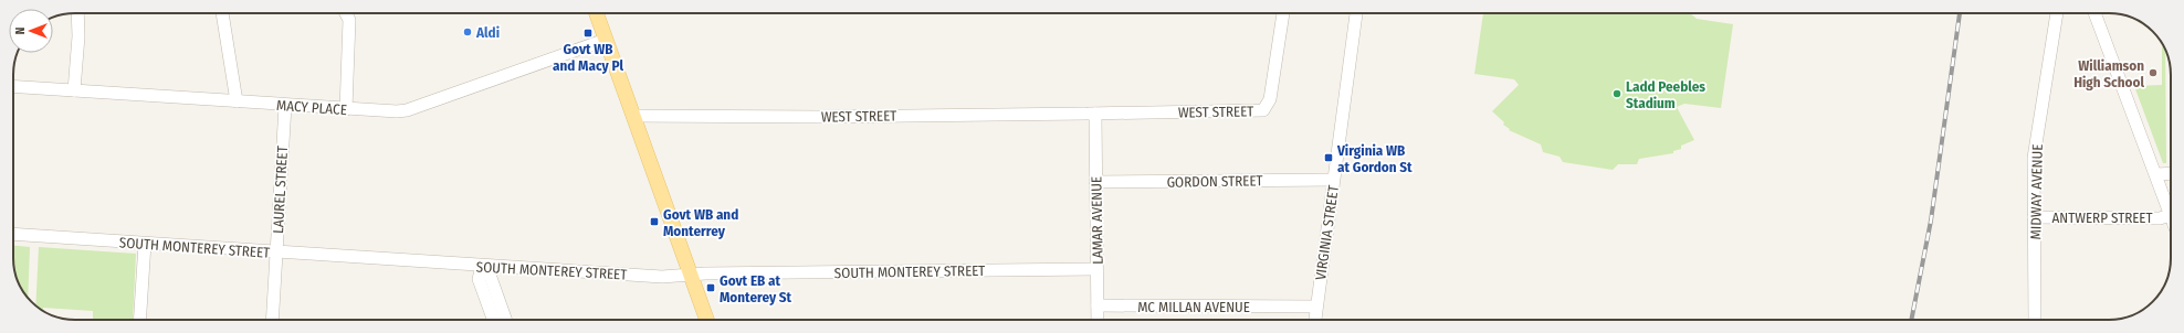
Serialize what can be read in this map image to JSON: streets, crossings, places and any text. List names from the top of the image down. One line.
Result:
{"streets":{"street":["MACY PLACE","WEST STREET","GORDON STREET","LAUREL STREET","MIDWAY AVENUE","ANTWERP STREET","LAMAR AVENUE","VIRGINIA STREET","SOUTH MONTEREY STREET","MC MILLAN AVENUE"]},"crossings":[["MACY PLACE","LAUREL STREET"],["WEST STREET","LAMAR AVENUE"],["GORDON STREET","LAMAR AVENUE"],["GORDON STREET","VIRGINIA STREET"],["LAUREL STREET","SOUTH MONTEREY STREET"],["MIDWAY AVENUE","ANTWERP STREET"],["LAMAR AVENUE","SOUTH MONTEREY STREET"],["LAMAR AVENUE","MC MILLAN AVENUE"],["VIRGINIA STREET","MC MILLAN AVENUE"]],"places":{"other":["Aldi","Williamson High School","Ladd Peebles Stadium"],"transit":["Govt WB and Macy Pl","Virginia WB at Gordon St","Govt WB and Monterrey","Govt EB at Monterey St"]},"north":"left"}
